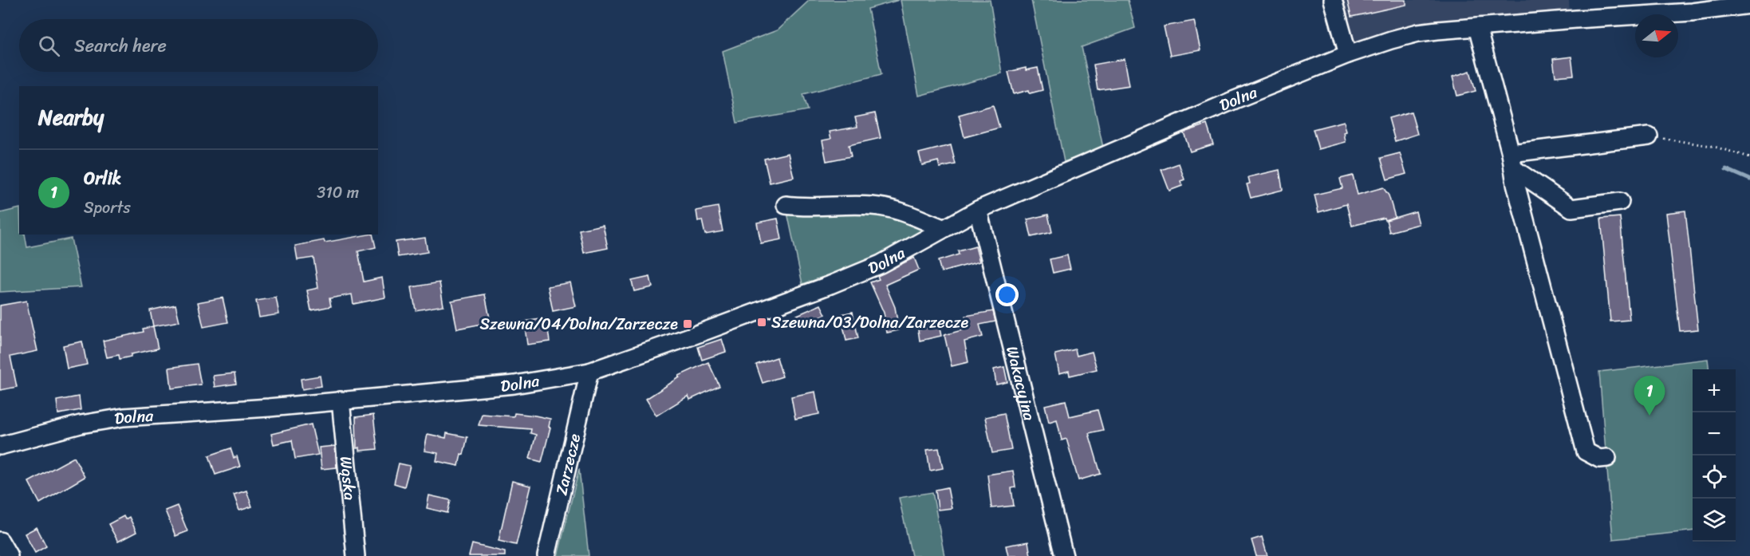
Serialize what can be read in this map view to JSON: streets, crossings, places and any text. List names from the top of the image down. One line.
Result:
{"streets":{"street":["Dolna","Wakacyjna","Zarzecze","Wąska"]},"crossings":[["Dolna","Wakacyjna"],["Dolna","Zarzecze"],["Dolna","Wąska"]],"places":{"transit":["Szewna/03/Dolna/Zarzecze","Szewna/04/Dolna/Zarzecze"]},"north":"right","page":{"search":"Search here","heading":"Nearby","list":[{"mark":"1","name":"Orlik","note":"Sports","value":"310 m"}],"map_buttons":["+","−"],"pins":"1"}}
